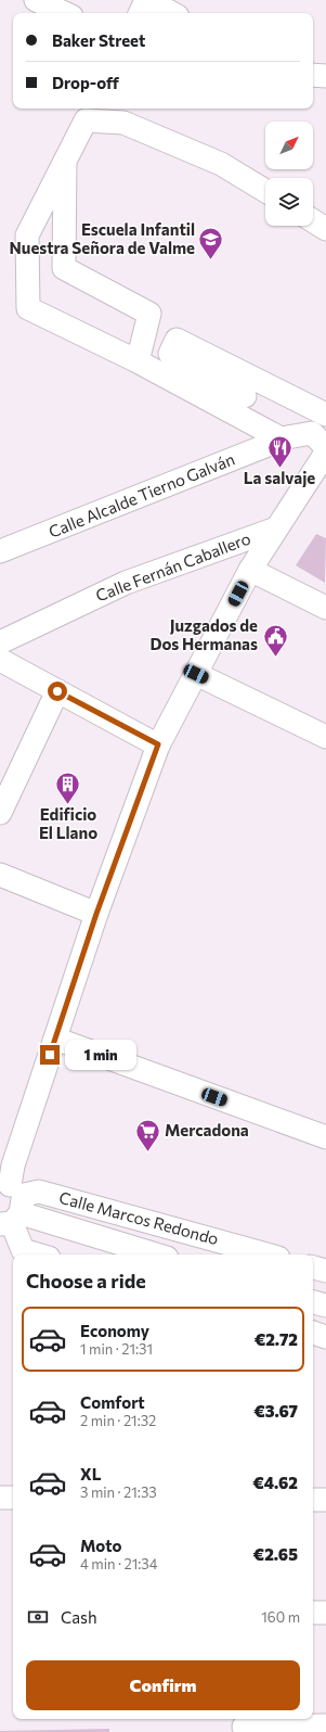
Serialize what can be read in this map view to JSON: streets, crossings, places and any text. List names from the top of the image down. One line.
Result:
{"streets":{"street":["Calle Alcalde Tierno Galván","Calle Fernán Caballero","Calle Marcos Redondo"]},"places":{"school or university":["Escuela Infantil Nuestra Señora de Valme"],"restaurant":["La salvaje"],"public building":["Juzgados de Dos Hermanas"],"building":["Edificio El Llano"],"supermarket":["Mercadona"]},"north":"top right","page":{"banner":["Baker Street","Drop-off"],"bubble":"1 min","heading":"Choose a ride","list":[{"name":"Economy","note":"1 min · 21:31","value":"€2.72"},{"name":"Comfort","note":"2 min · 21:32","value":"€3.67"},{"name":"XL","note":"3 min · 21:33","value":"€4.62"},{"name":"Moto","note":"4 min · 21:34","value":"€2.65"}],"pay":["Cash","160 m"],"buttons":"Confirm"}}
